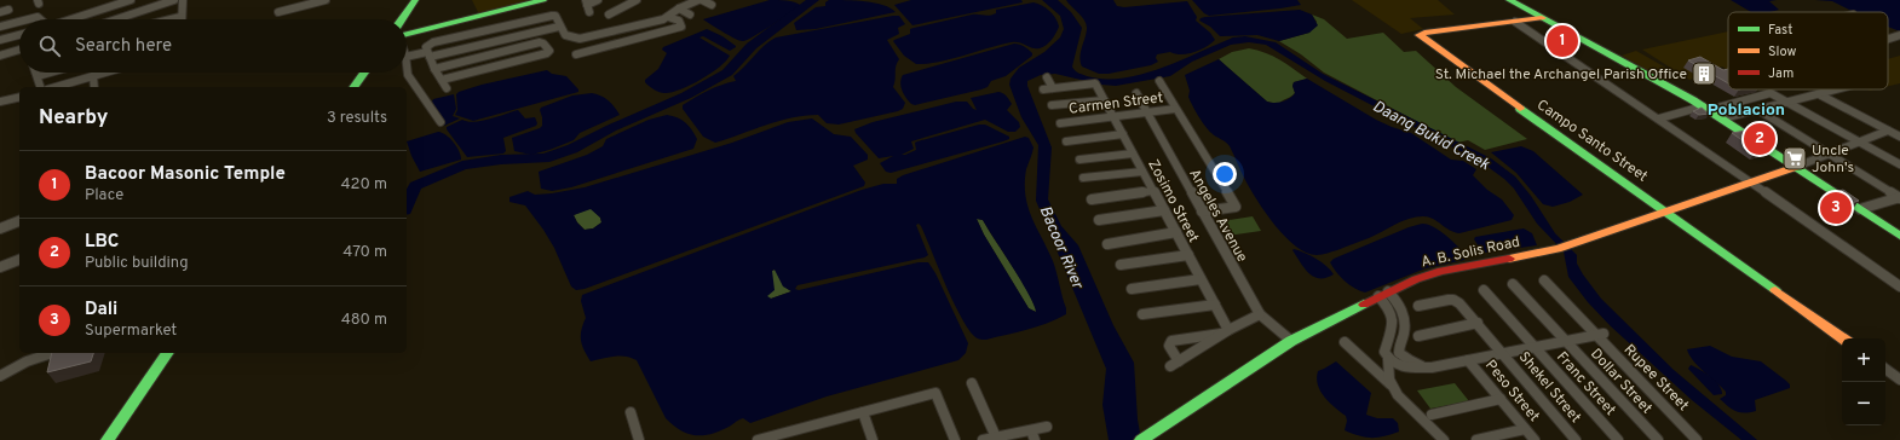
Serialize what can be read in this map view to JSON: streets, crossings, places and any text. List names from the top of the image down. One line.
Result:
{"streets":{"street":["Carmen Street","Campo Santo Street","Zosimo Street","Angeles Avenue","A. B. Solis Road","Rupee Street","Dollar Street","Franc Street","Shekel Street","Peso Street"]},"crossings":[["Carmen Street","Zosimo Street"],["Carmen Street","Angeles Avenue"],["Campo Santo Street","A. B. Solis Road"],["Angeles Avenue","A. B. Solis Road"]],"districts":["Poblacion"],"water":["Daang Bukid Creek","Bacoor River"],"places":{"building":["St. Michael the Archangel Parish Office"],"supermarket":["Uncle John's"]},"legend":["Fast","Slow","Jam"],"page":{"search":"Search here","pins":["1","2","3"],"heading":["Nearby","3 results"],"list":[{"mark":"1","name":"Bacoor Masonic Temple","note":"Place","value":"420 m"},{"mark":"2","name":"LBC","note":"Public building","value":"470 m"},{"mark":"3","name":"Dali","note":"Supermarket","value":"480 m"}],"map_buttons":["+","−"]}}
